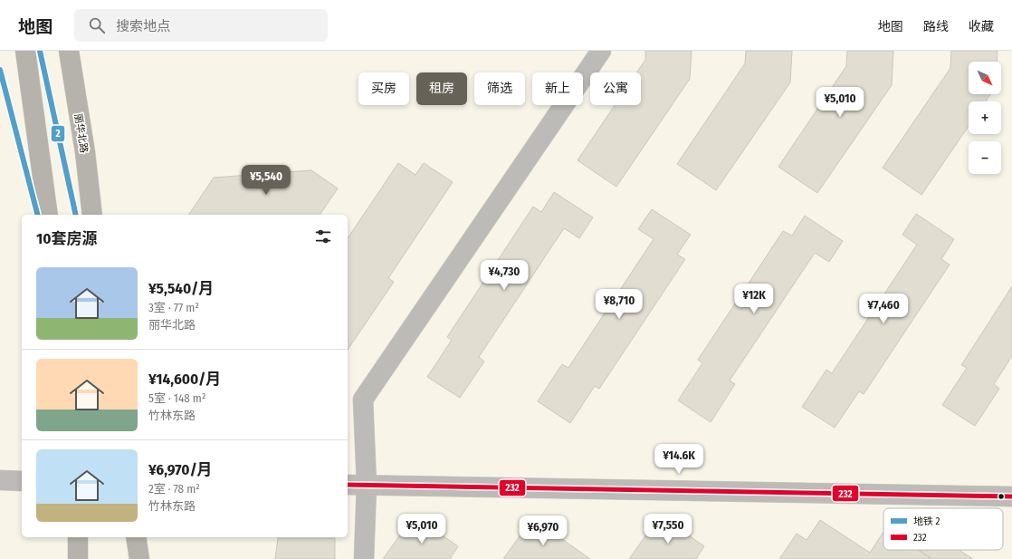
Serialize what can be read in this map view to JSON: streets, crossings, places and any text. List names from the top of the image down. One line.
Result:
{"streets":{"main road":["丽华北路"]},"lines":["metro line 2","transit line 232"],"legend":["地铁 2","232"],"north":"bottom right","page":{"header":"地图","search":"搜索地点","nav":["地图","路线","收藏"],"map_buttons":["+","−"],"chip":["买房","租房","筛选","新上","公寓"],"price":["¥5,010","¥5,540","¥4,730","¥12K","¥8,710","¥7,460","¥14.6K","¥5,010","¥7,550","¥6,970"],"heading":"10套房源","list":[{"name":"¥5,540/月","note":"3室 · 77 m² · 丽华北路"},{"name":"¥14,600/月","note":"5室 · 148 m² · 竹林东路"},{"name":"¥6,970/月","note":"2室 · 78 m² · 竹林东路"}]}}
